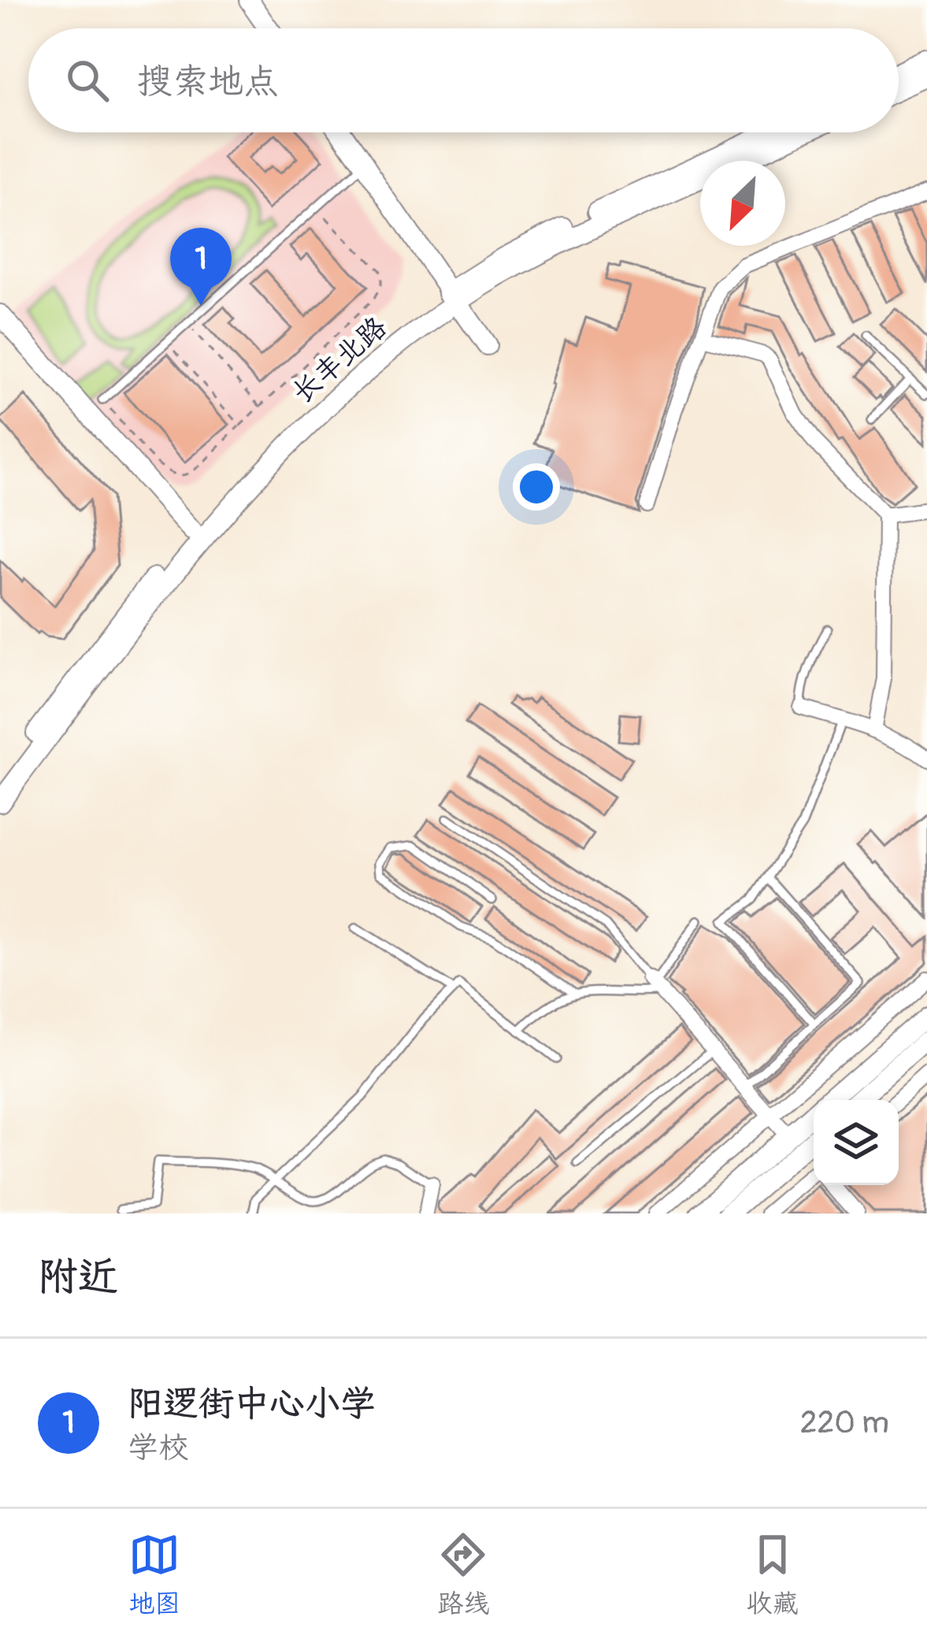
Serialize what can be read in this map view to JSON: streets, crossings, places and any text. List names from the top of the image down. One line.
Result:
{"streets":{"street":["长丰北路"]},"north":"bottom left","page":{"search":"搜索地点","pins":"1","heading":"附近","list":[{"mark":"1","name":"阳逻街中心小学","note":"学校","value":"220 m"}],"nav":["地图","路线","收藏"]}}
